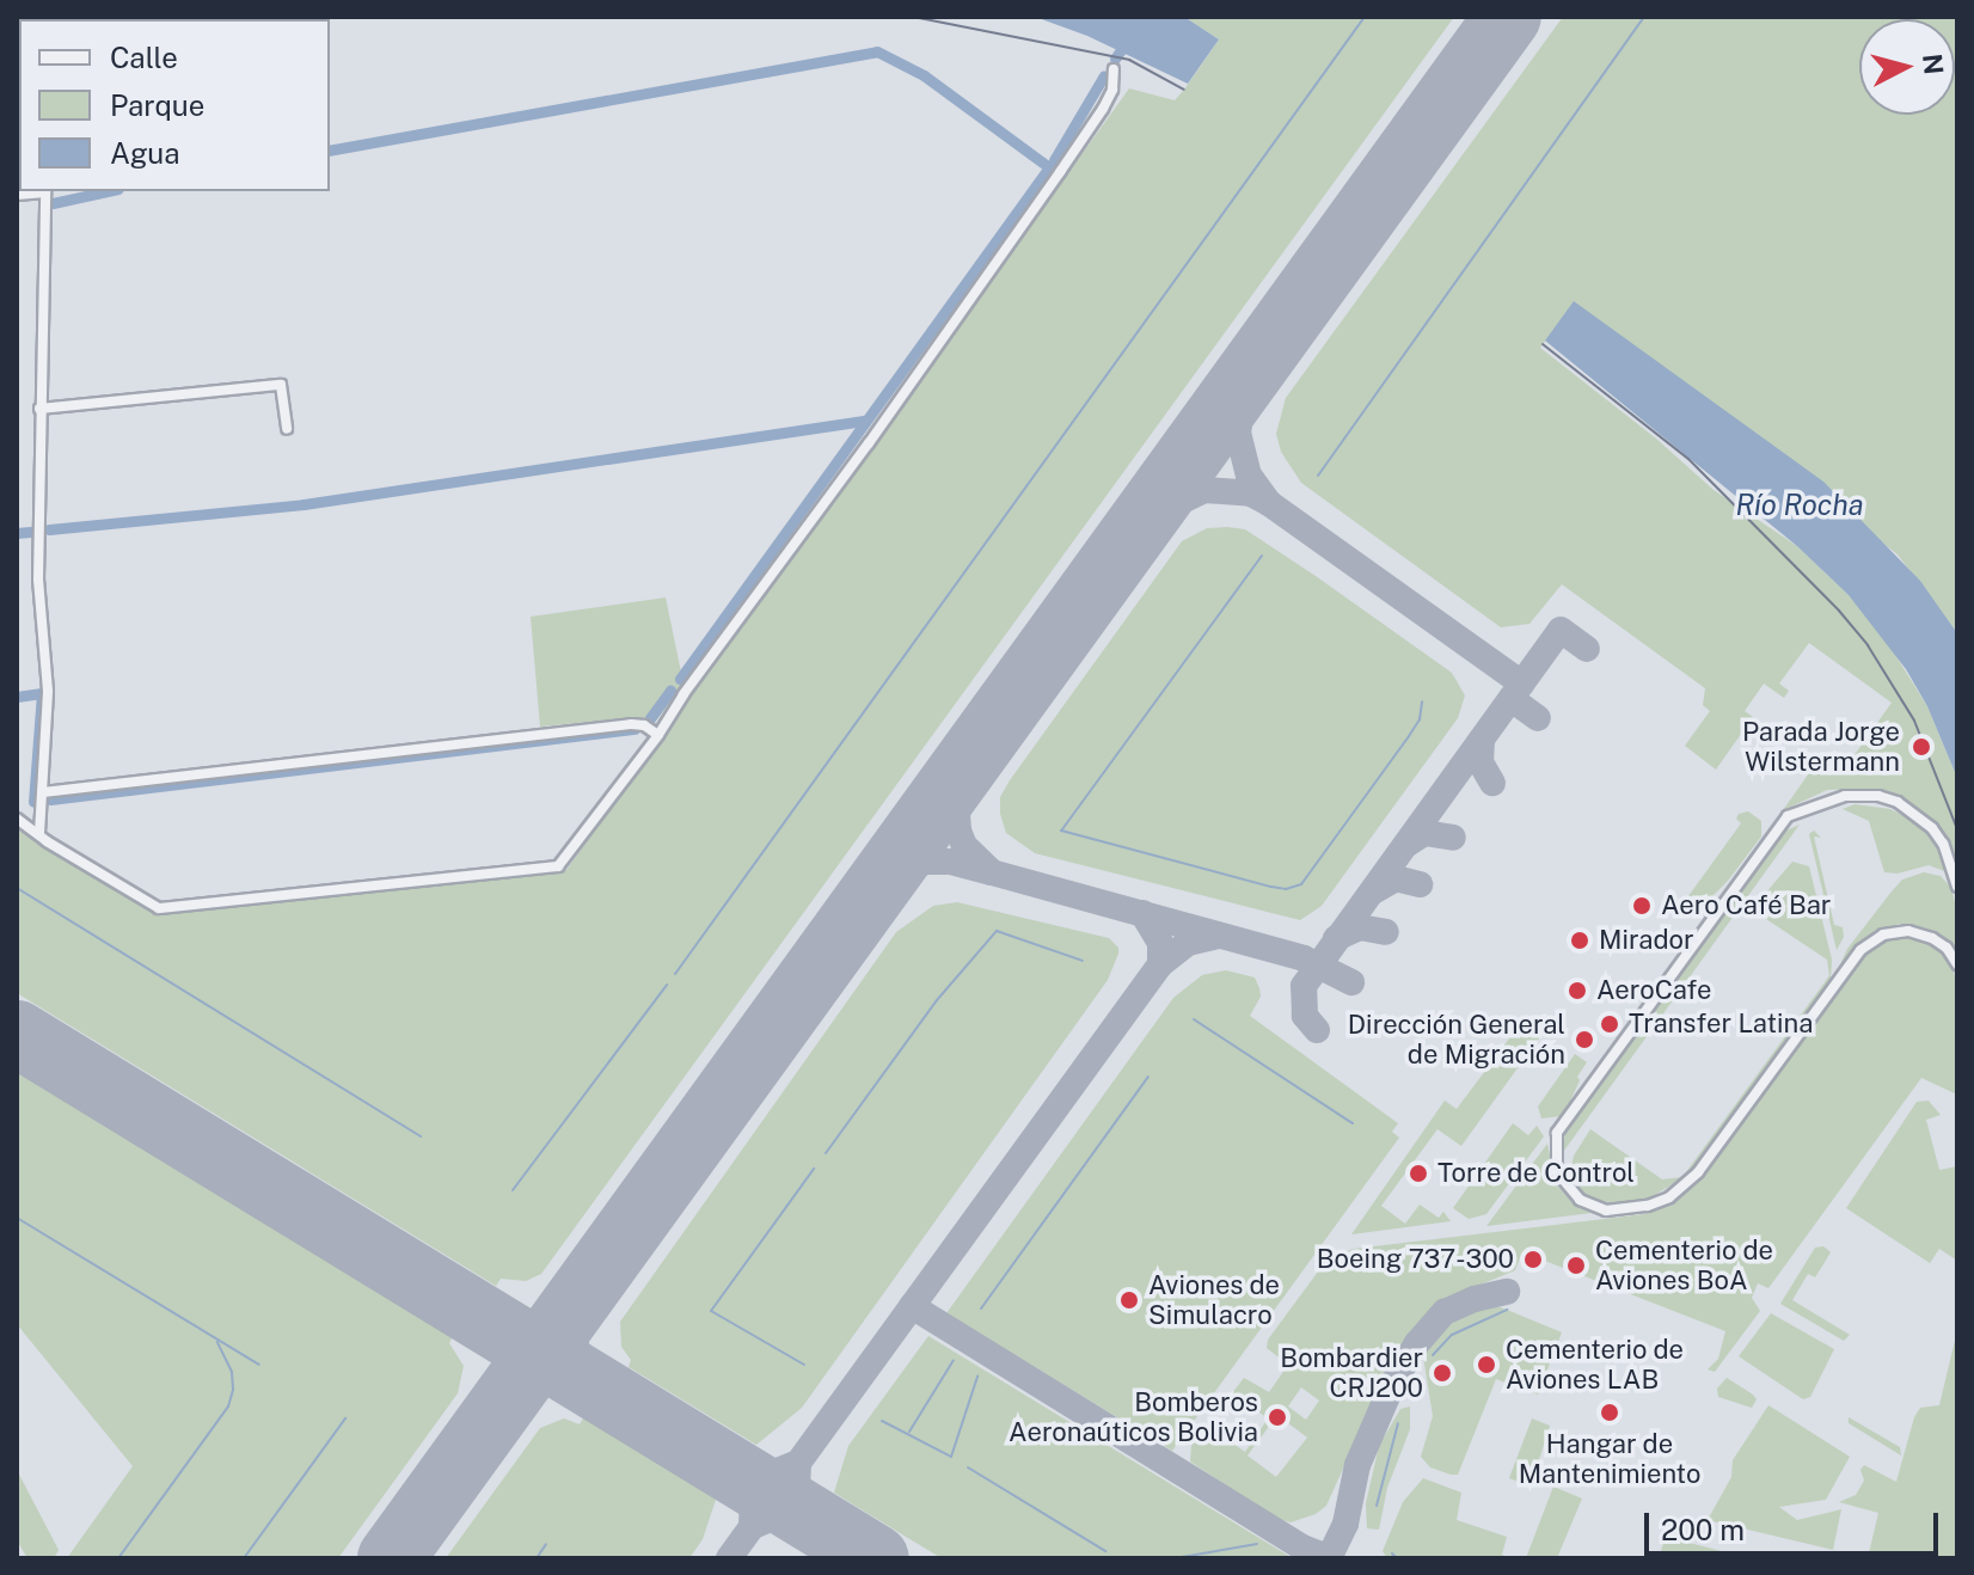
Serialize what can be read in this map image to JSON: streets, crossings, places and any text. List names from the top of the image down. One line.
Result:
{"water":["Río Rocha"],"places":["Parada Jorge Wilstermann","Aero Café Bar","Mirador","AeroCafe","Transfer Latina","Dirección General de Migración","Torre de Control","Boeing 737-300","Cementerio de Aviones BoA","Aviones de Simulacro","Cementerio de Aviones LAB","Bombardier CRJ200","Hangar de Mantenimiento","Bomberos Aeronaúticos Bolivia"],"legend":["Calle","Parque","Agua"],"scale_bar":"200 m","north":"right"}
